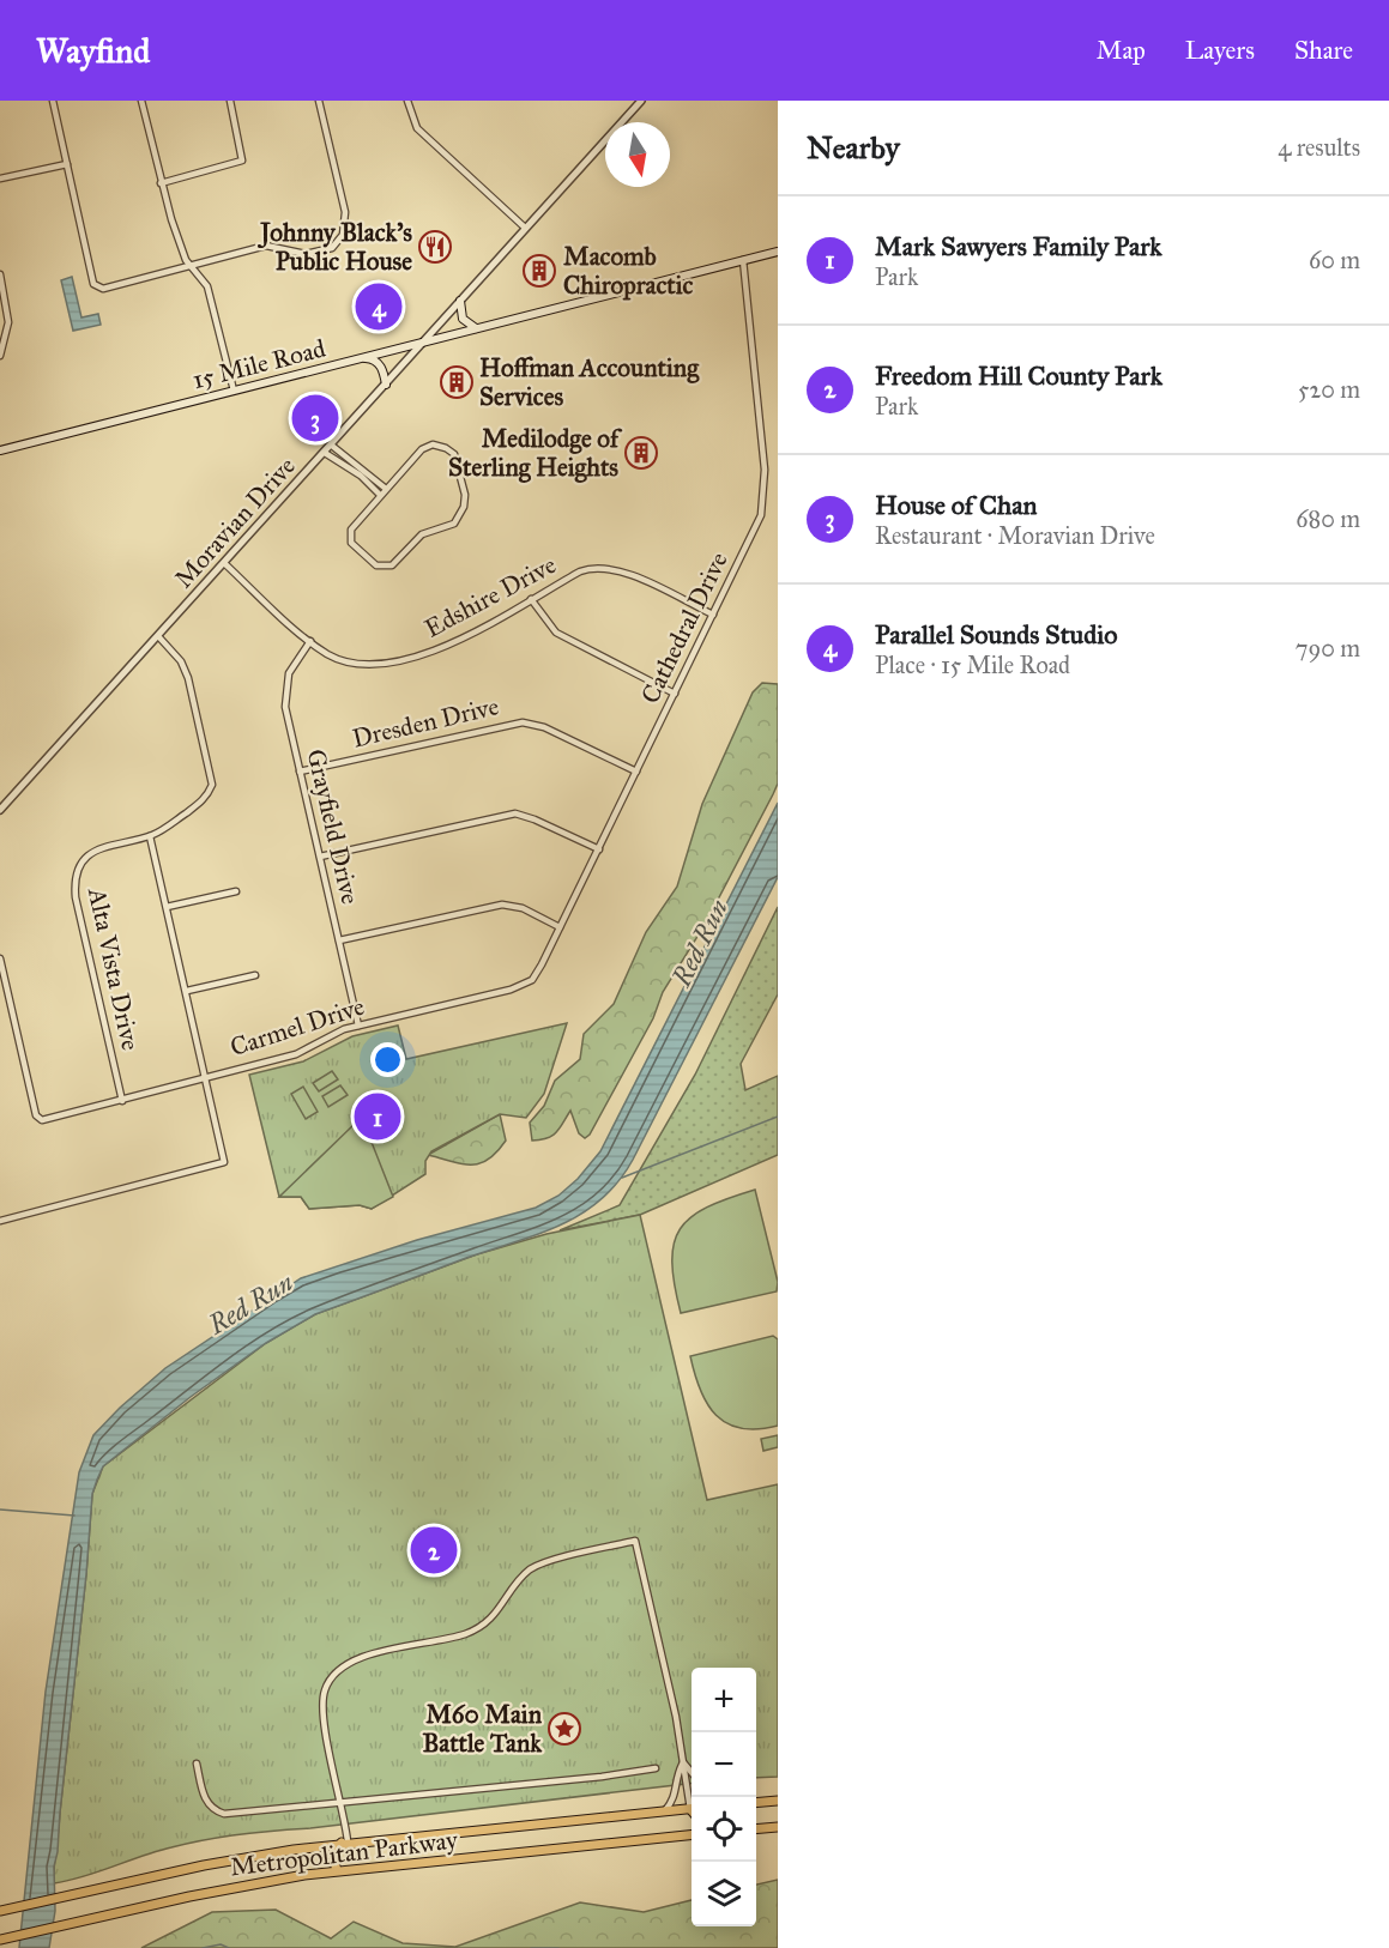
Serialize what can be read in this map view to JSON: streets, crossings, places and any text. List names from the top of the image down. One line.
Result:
{"streets":{"main road":["15 Mile Road","Metropolitan Parkway"],"street":["Moravian Drive","Edshire Drive","Cathedral Drive","Dresden Drive","Grayfield Drive","Alta Vista Drive","Carmel Drive"]},"crossings":[["15 Mile Road","Moravian Drive"],["15 Mile Road","Cathedral Drive"],["Moravian Drive","Edshire Drive"],["Moravian Drive","Alta Vista Drive"],["Edshire Drive","Cathedral Drive"],["Edshire Drive","Grayfield Drive"],["Cathedral Drive","Dresden Drive"],["Cathedral Drive","Carmel Drive"],["Dresden Drive","Grayfield Drive"],["Grayfield Drive","Carmel Drive"],["Alta Vista Drive","Carmel Drive"]],"water":["Red Run"],"places":{"restaurant":["Johnny Black's Public House"],"building":["Macomb Chiropractic","Hoffman Accounting Services","Medilodge of Sterling Heights"],"place":["M60 Main Battle Tank"]},"north":"bottom","page":{"header":"Wayfind","nav":["Map","Layers","Share"],"heading":["Nearby","4 results"],"list":[{"mark":"1","name":"Mark Sawyers Family Park","note":"Park","value":"60 m"},{"mark":"2","name":"Freedom Hill County Park","note":"Park","value":"520 m"},{"mark":"3","name":"House of Chan","note":"Restaurant · Moravian Drive","value":"680 m"},{"mark":"4","name":"Parallel Sounds Studio","note":"Place · 15 Mile Road","value":"790 m"}],"pins":["4","3","1","2"],"map_buttons":["+","−"]}}
